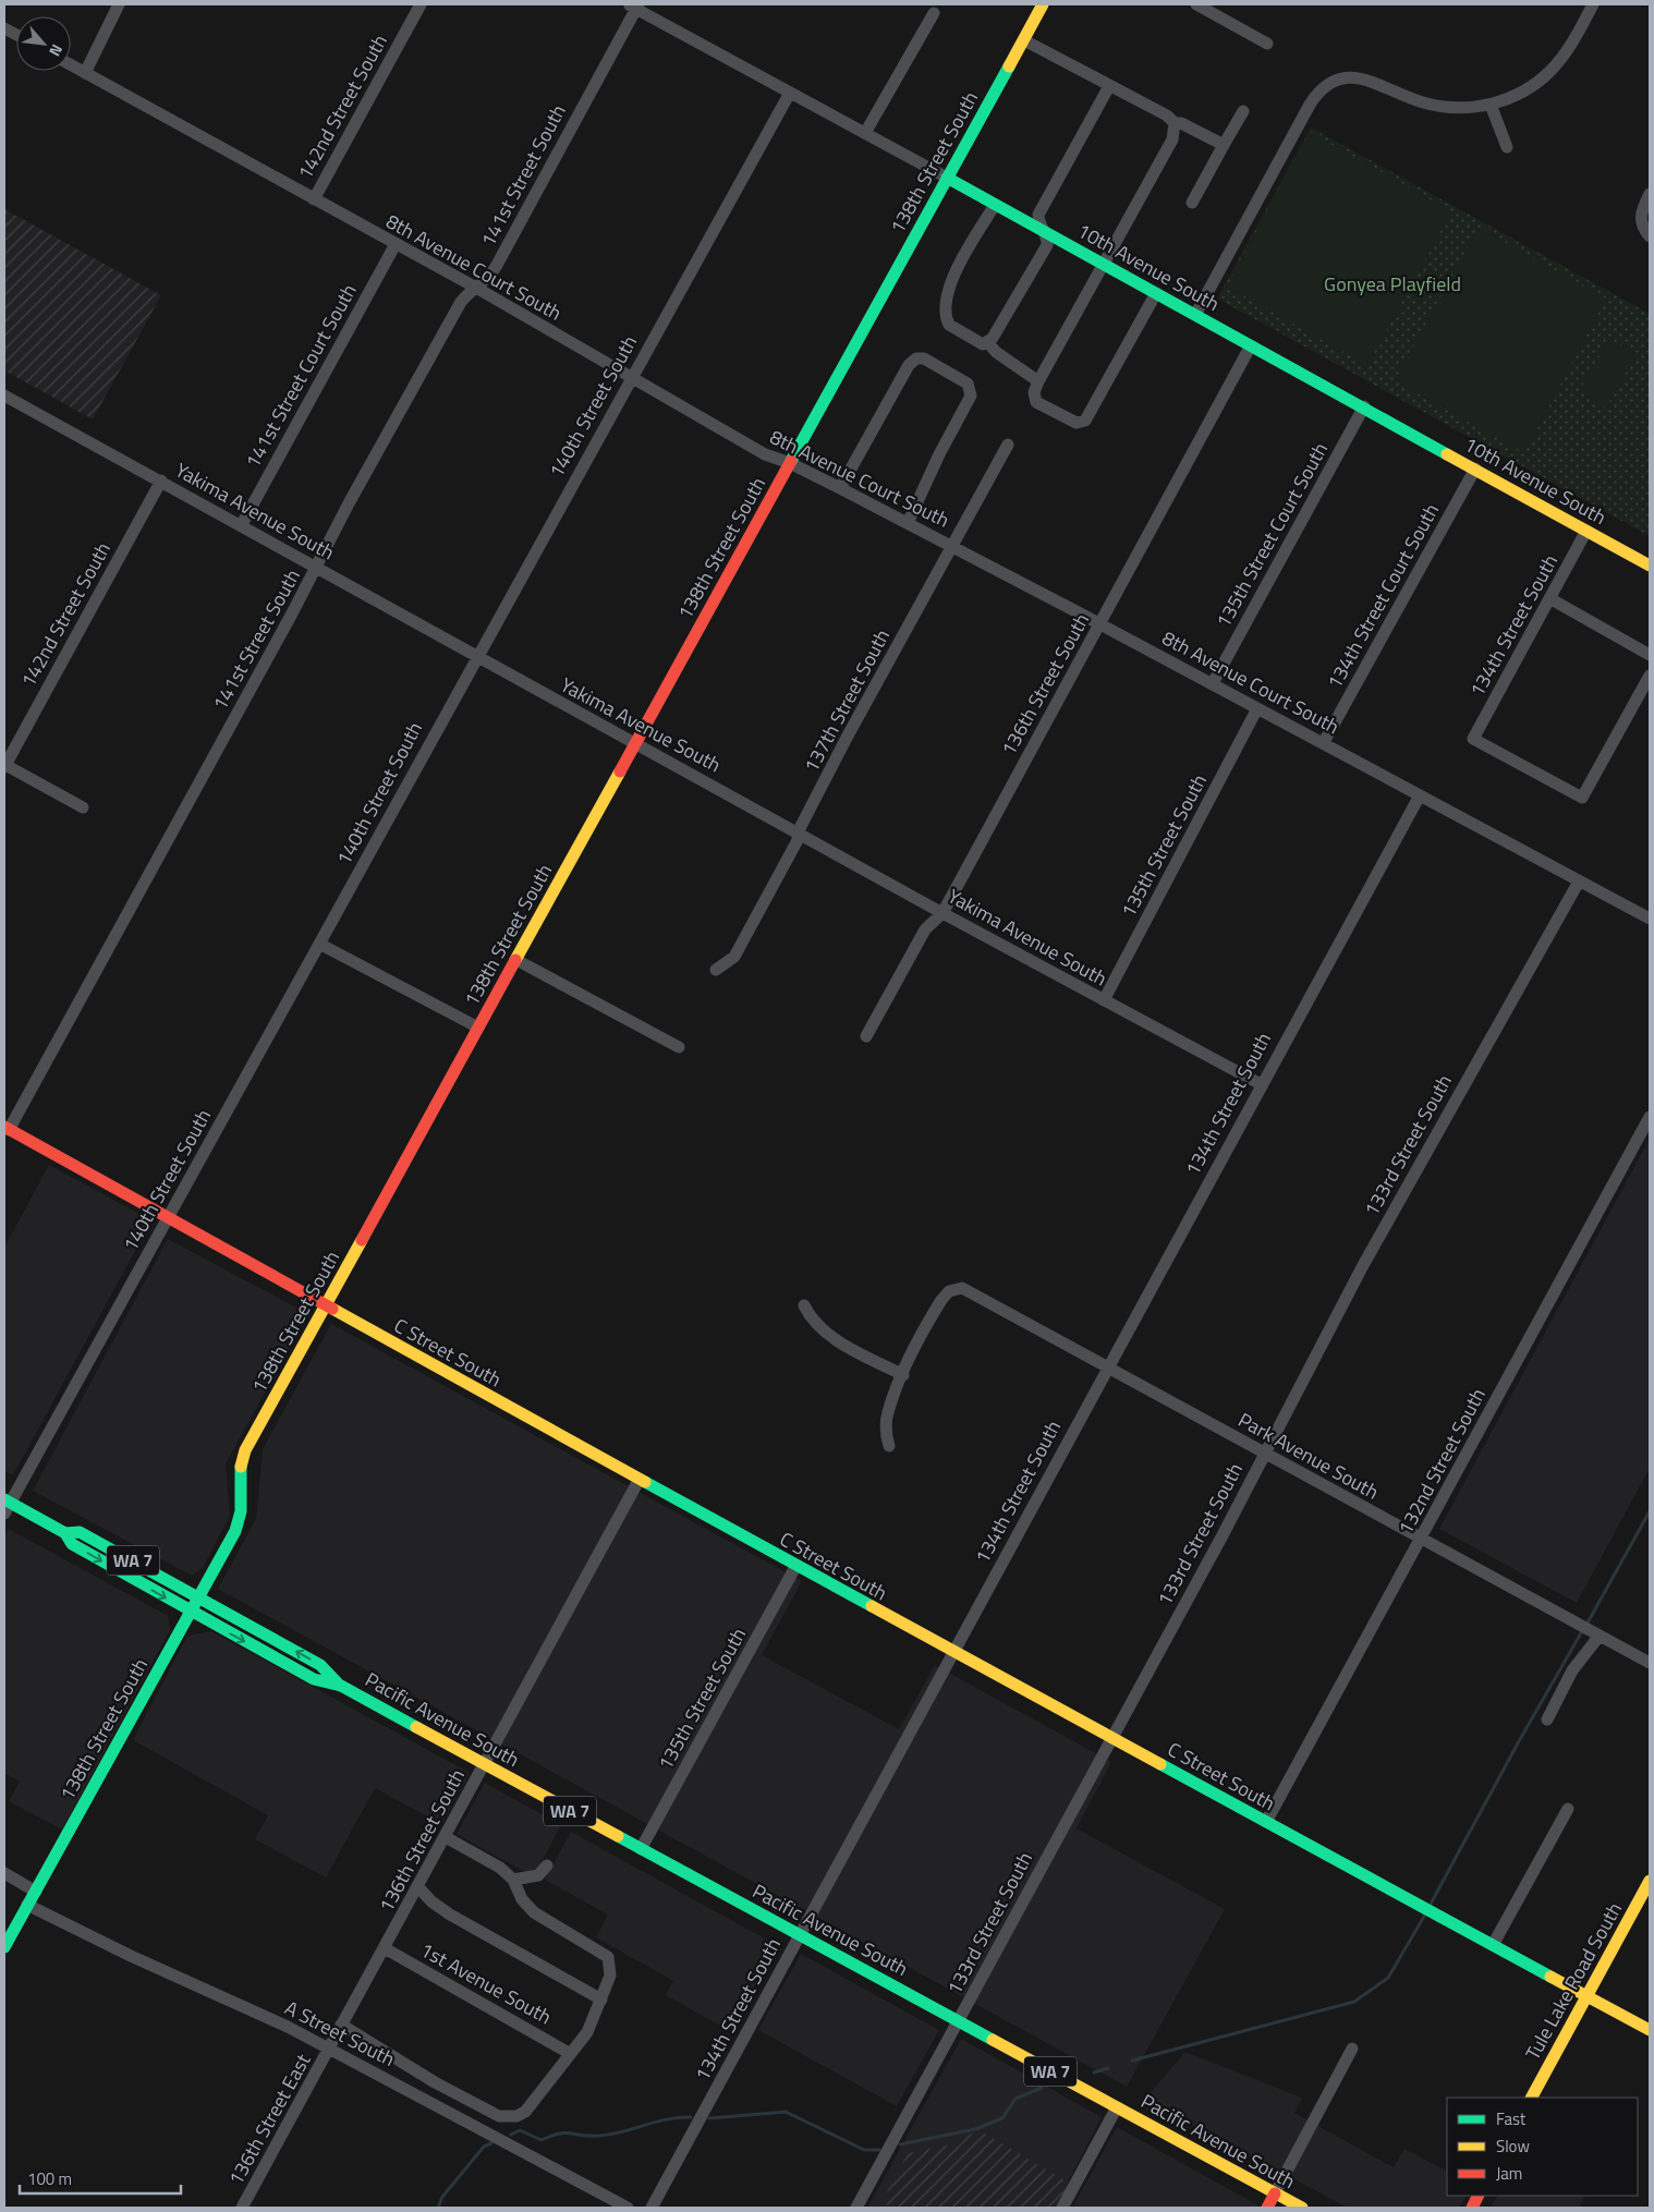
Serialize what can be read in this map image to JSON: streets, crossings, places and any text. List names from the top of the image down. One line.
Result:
{"streets":{"street":["142nd Street South","138th Street South","141st Street South","8th Avenue Court South","10th Avenue South","141st Street Court South","140th Street South","Yakima Avenue South","135th Street Court South","134th Street Court South","134th Street South","136th Street South","137th Street South","135th Street South","133rd Street South","C Street South","Park Avenue South","132nd Street South","WA 7","Pacific Avenue South","Tule Lake Road South","1st Avenue South","A Street South","136th Street East"]},"crossings":[["142nd Street South","8th Avenue Court South"],["142nd Street South","Yakima Avenue South"],["138th Street South","8th Avenue Court South"],["138th Street South","10th Avenue South"],["138th Street South","Yakima Avenue South"],["138th Street South","C Street South"],["138th Street South","Pacific Avenue South"],["138th Street South","A Street South"],["141st Street South","8th Avenue Court South"],["141st Street South","10th Avenue South"],["141st Street South","Yakima Avenue South"],["141st Street South","C Street South"],["8th Avenue Court South","141st Street Court South"],["8th Avenue Court South","140th Street South"],["8th Avenue Court South","135th Street Court South"],["8th Avenue Court South","134th Street Court South"],["8th Avenue Court South","134th Street South"],["8th Avenue Court South","136th Street South"],["8th Avenue Court South","137th Street South"],["8th Avenue Court South","135th Street South"],["8th Avenue Court South","133rd Street South"],["10th Avenue South","140th Street South"],["10th Avenue South","135th Street Court South"],["10th Avenue South","134th Street Court South"],["10th Avenue South","134th Street South"],["10th Avenue South","136th Street South"],["141st Street Court South","Yakima Avenue South"],["140th Street South","Yakima Avenue South"],["140th Street South","C Street South"],["140th Street South","Pacific Avenue South"],["Yakima Avenue South","134th Street South"],["Yakima Avenue South","136th Street South"],["Yakima Avenue South","137th Street South"],["Yakima Avenue South","135th Street South"],["134th Street South","C Street South"],["134th Street South","Park Avenue South"],["134th Street South","Pacific Avenue South"],["136th Street South","C Street South"],["136th Street South","Pacific Avenue South"],["136th Street South","1st Avenue South"],["136th Street South","A Street South"],["136th Street South","136th Street East"],["135th Street South","C Street South"],["135th Street South","Pacific Avenue South"],["133rd Street South","C Street South"],["133rd Street South","Park Avenue South"],["133rd Street South","Pacific Avenue South"],["C Street South","132nd Street South"],["C Street South","Tule Lake Road South"],["Park Avenue South","132nd Street South"],["A Street South","136th Street East"]],"parks":["Gonyea Playfield"],"legend":["Fast","Slow","Jam"],"scale_bar":"100 m","north":"bottom right"}
